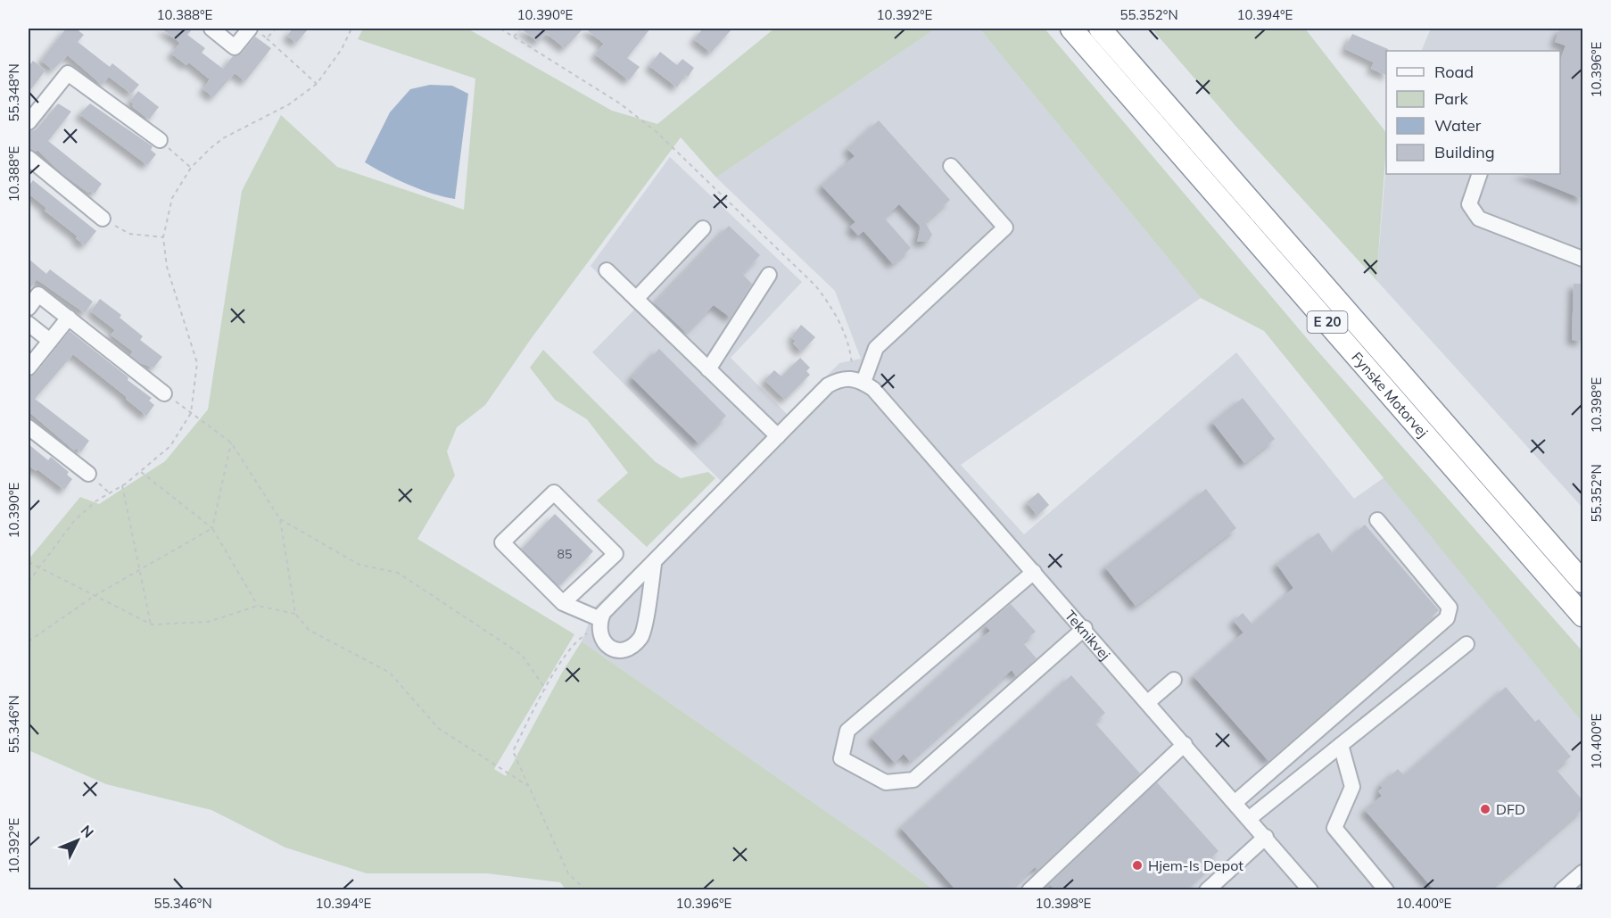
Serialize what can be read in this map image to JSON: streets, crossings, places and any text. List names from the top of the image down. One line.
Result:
{"streets":{"highway":["E 20","Fynske Motorvej"],"street":["Teknikvej"]},"places":["DFD","Hjem-Is Depot"],"house_numbers":["85"],"legend":["Road","Park","Water","Building"],"north":"top right","coordinates":["10.388°E","10.390°E","10.392°E","55.352°N","10.394°E","10.396°E","55.348°N","10.398°E","55.346°N","10.400°E"]}
